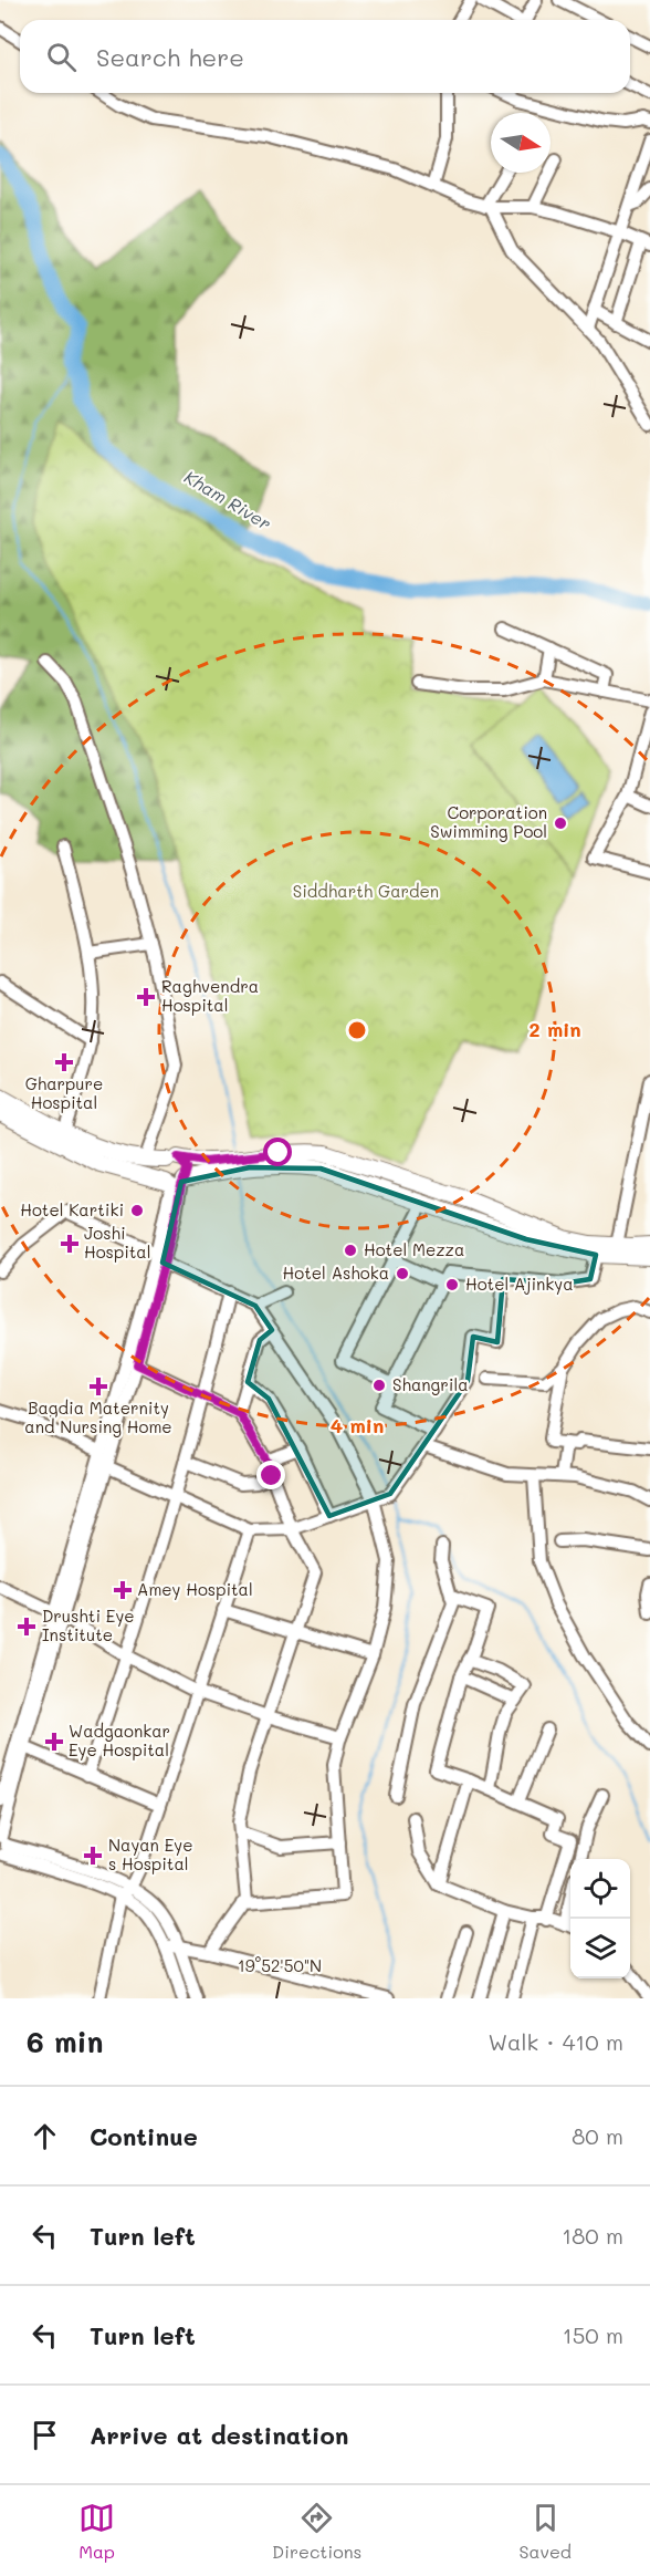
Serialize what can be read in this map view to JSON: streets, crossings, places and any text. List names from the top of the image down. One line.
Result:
{"water":["Kham River"],"parks":["Siddharth Garden"],"places":{"other":["Corporation Swimming Pool","Hotel Kartiki","Hotel Mezza","Hotel Ashoka","Hotel Ajinkya","Shangrila"],"health":["Raghvendra Hospital","Gharpure Hospital","Joshi Hospital","Bagdia Maternity and Nursing Home","Amey Hospital","Drushti Eye Institute","Wadgaonkar Eye Hospital","Nayan Eye s Hospital"]},"north":"right","page":{"search":"Search here","heading":["6 min","Walk · 410 m"],"list":[["Continue","80 m"],["Turn left","180 m"],["Turn left","150 m"],"Arrive at destination"],"nav":["Map","Directions","Saved"]},"coordinates":["19°52'50\"N"],"rings":["2 min","4 min"]}
